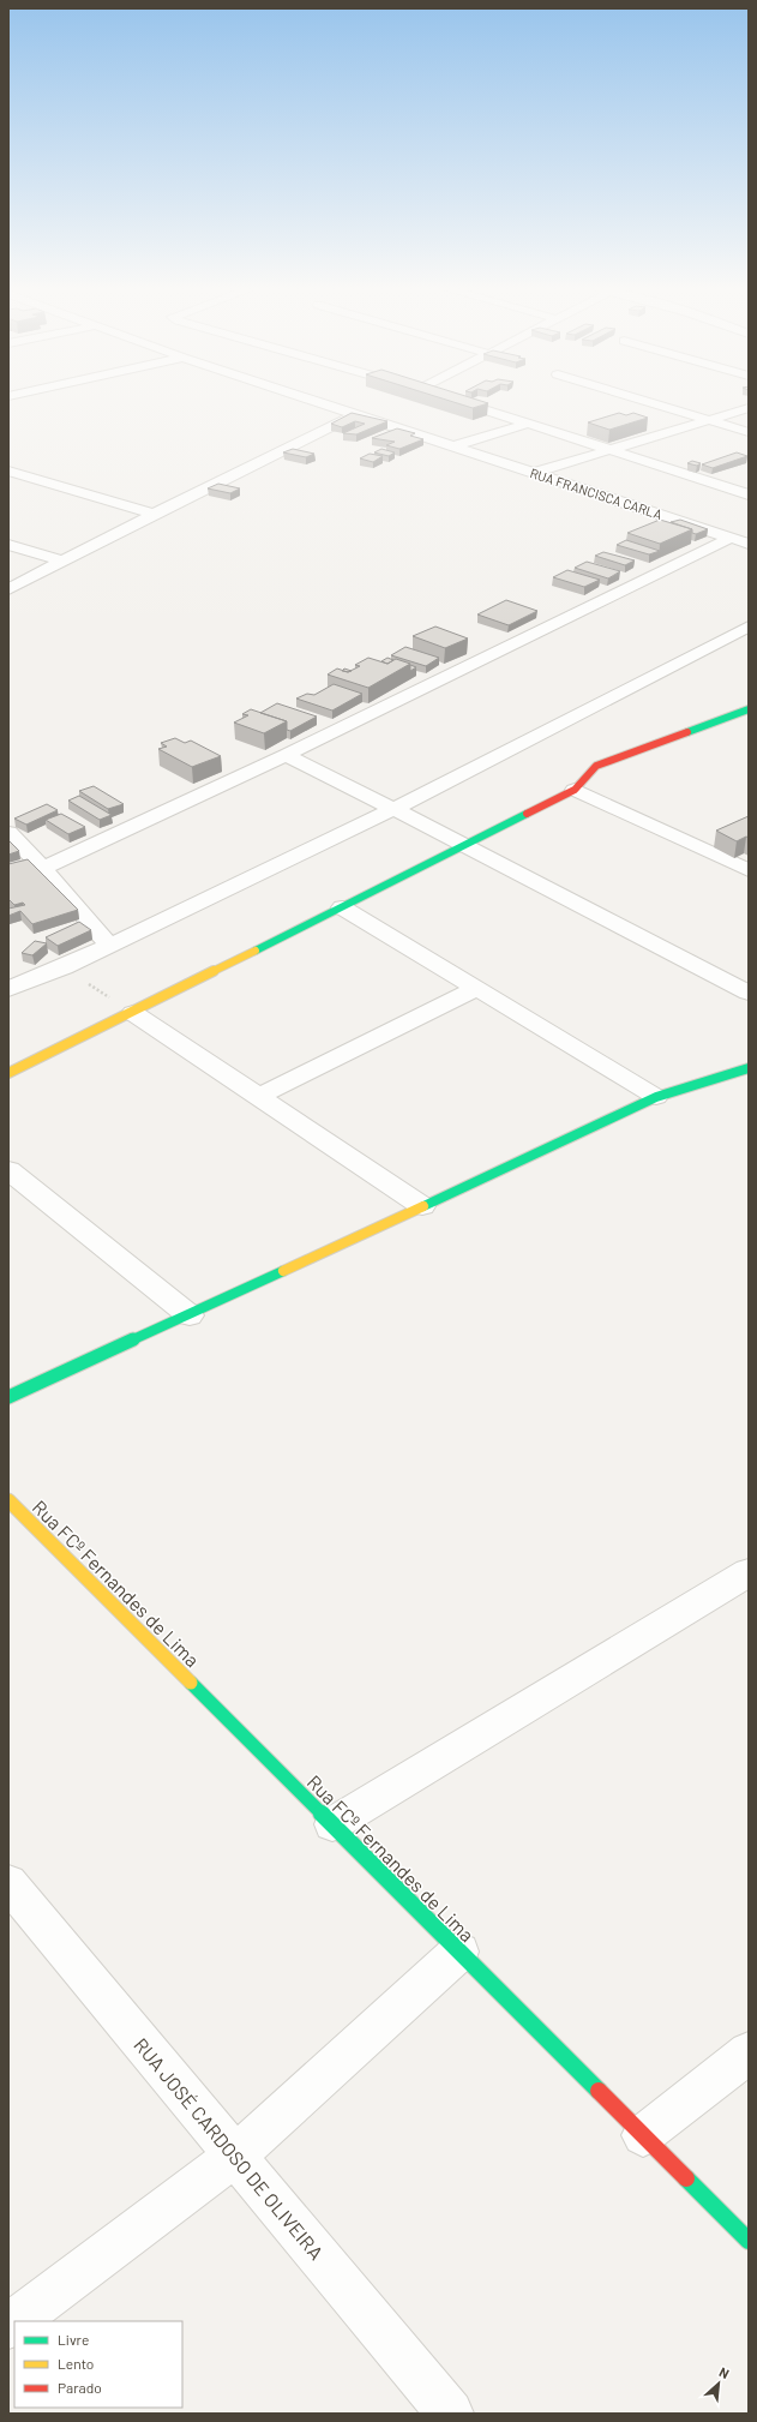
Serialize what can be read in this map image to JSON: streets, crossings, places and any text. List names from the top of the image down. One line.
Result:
{"streets":{"street":["RUA FRANCISCA CARLA","Rua FCº Fernandes de Lima","RUA JOSÉ CARDOSO DE OLIVEIRA"]},"legend":["Livre","Lento","Parado"],"north":"top right"}
